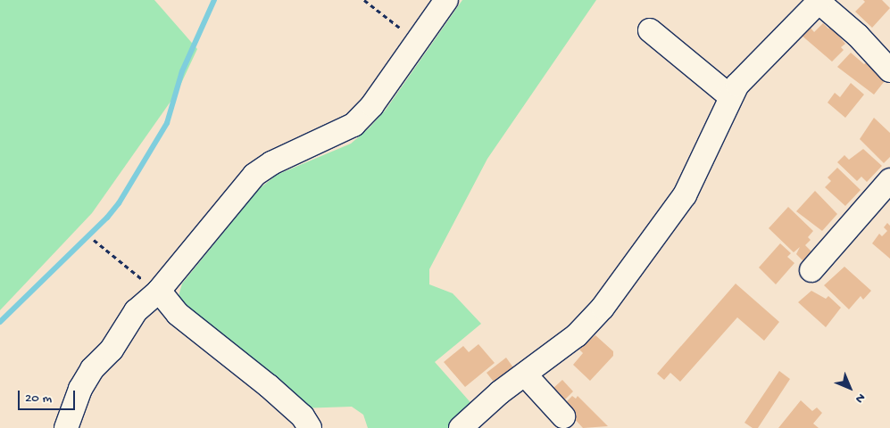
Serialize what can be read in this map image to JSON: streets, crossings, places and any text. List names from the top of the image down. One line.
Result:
{"scale_bar":"20 m","north":"bottom right"}
